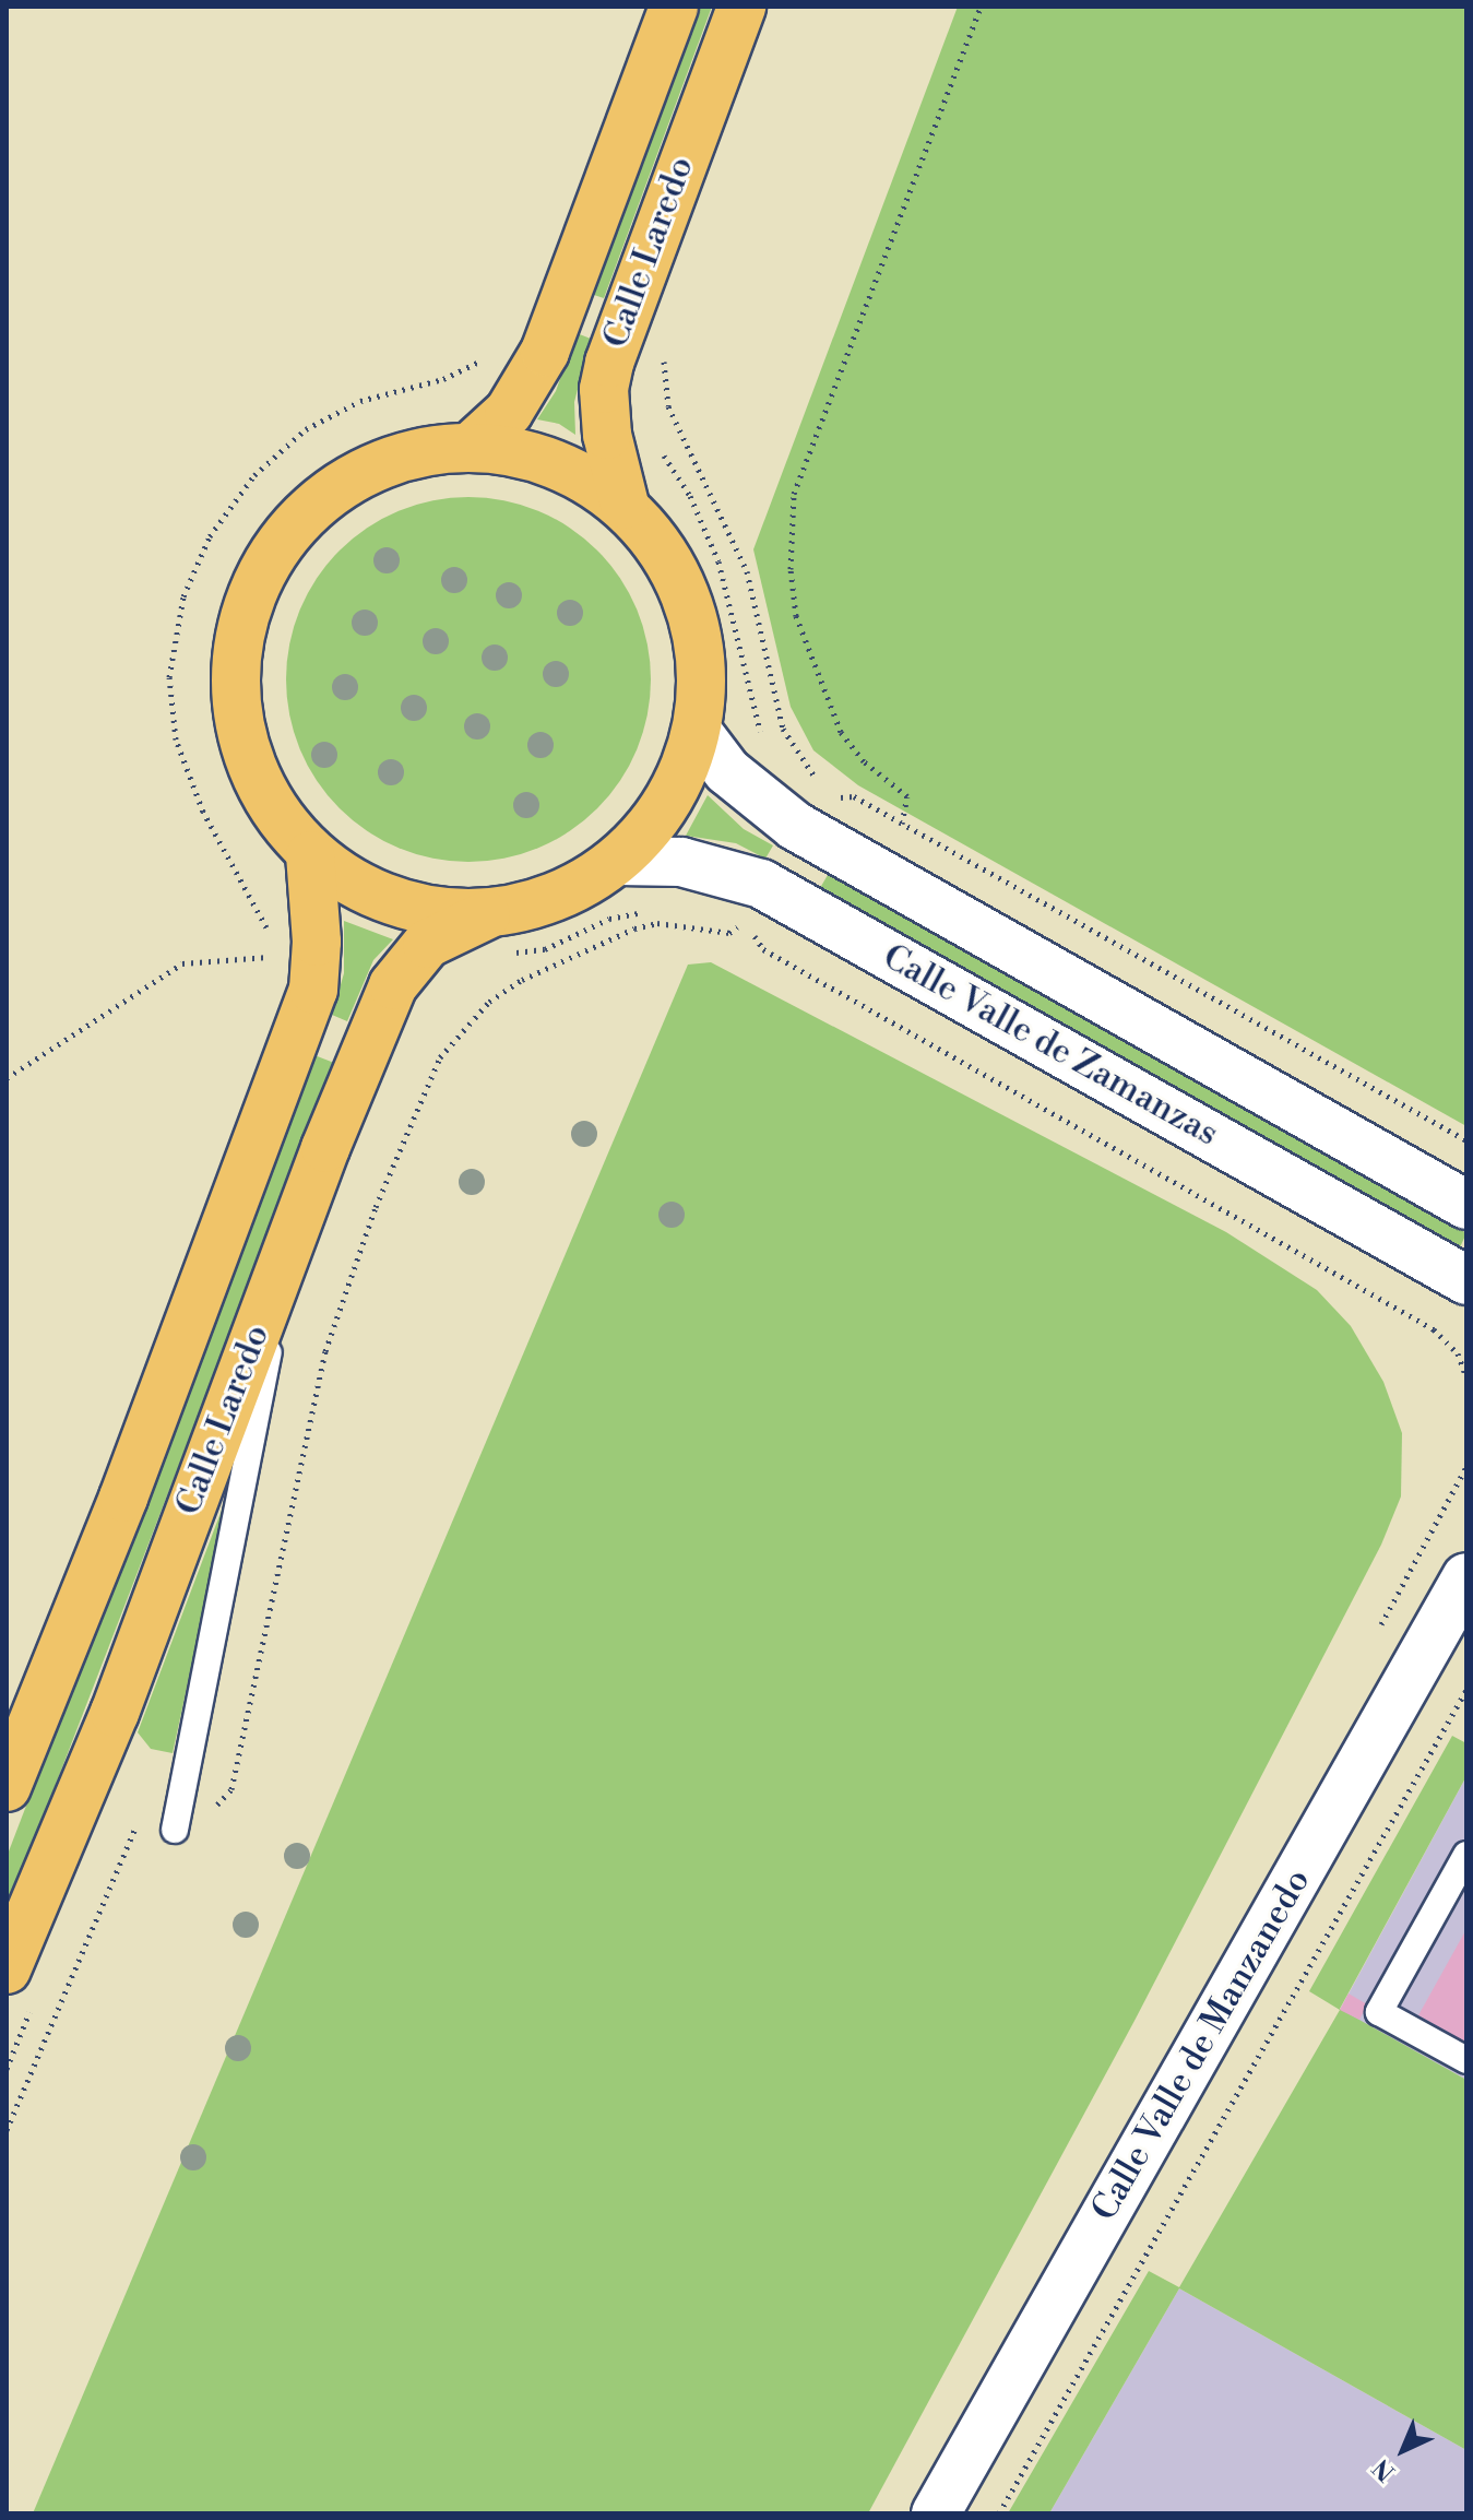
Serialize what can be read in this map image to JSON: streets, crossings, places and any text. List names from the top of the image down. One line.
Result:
{"streets":{"main road":["Calle Laredo"],"street":["Calle Valle de Zamanzas","Calle Valle de Manzanedo"]},"north":"bottom left"}
